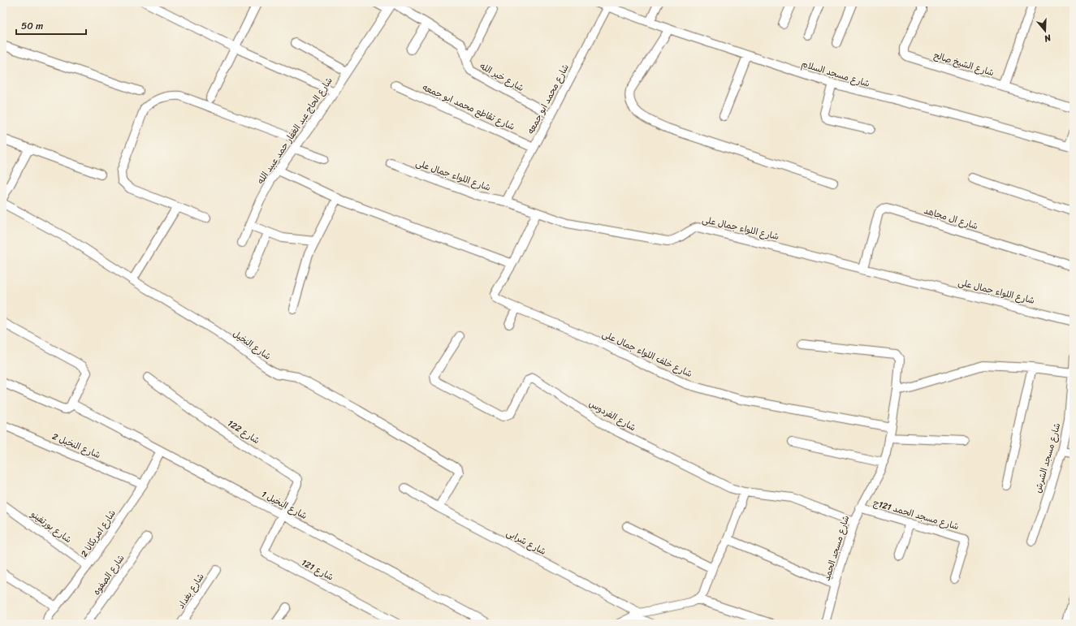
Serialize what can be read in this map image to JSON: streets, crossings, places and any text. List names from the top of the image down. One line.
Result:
{"streets":{"street":["شارع الشيخ صالح","شارع مسجد السلام","شارع خير الله","شارع محمد ابو جمعه","شارع تقاطع محمد ابو جمعه","شارع الحاج عبد الغفار حمد عبيد الله","شارع اللواء جمال على","شارع ال مجاهد","شارع النخيل","شارع خلف اللواء جمال على","شارع الفردوس","شارع 122","شارع النخيل 2","شارع مسجد الشرش","شارع النخيل 1","شارع مسجد الحمد 121ج","شارع بورتفينو","شارع امريكانا 2","شارع شرابى","شارع مسجد الحمد","شارع 121","شارع الصفوه","شارع بغداد"]},"crossings":[["شارع مسجد السلام","شارع محمد ابو جمعه"],["شارع خير الله","شارع محمد ابو جمعه"],["شارع خير الله","شارع الحاج عبد الغفار حمد عبيد الله"],["شارع محمد ابو جمعه","شارع تقاطع محمد ابو جمعه"],["شارع محمد ابو جمعه","شارع اللواء جمال على"],["شارع اللواء جمال على","شارع ال مجاهد"],["شارع اللواء جمال على","شارع خلف اللواء جمال على"],["شارع النخيل","شارع شرابى"],["شارع خلف اللواء جمال على","شارع مسجد الحمد"],["شارع الفردوس","شارع مسجد الحمد"],["شارع 122","شارع النخيل 1"],["شارع 122","شارع 121"],["شارع النخيل 2","شارع امريكانا 2"],["شارع النخيل 1","شارع امريكانا 2"],["شارع النخيل 1","شارع 121"],["شارع مسجد الحمد 121ج","شارع مسجد الحمد"],["شارع بورتفينو","شارع امريكانا 2"]],"scale_bar":"50 m","north":"bottom"}
